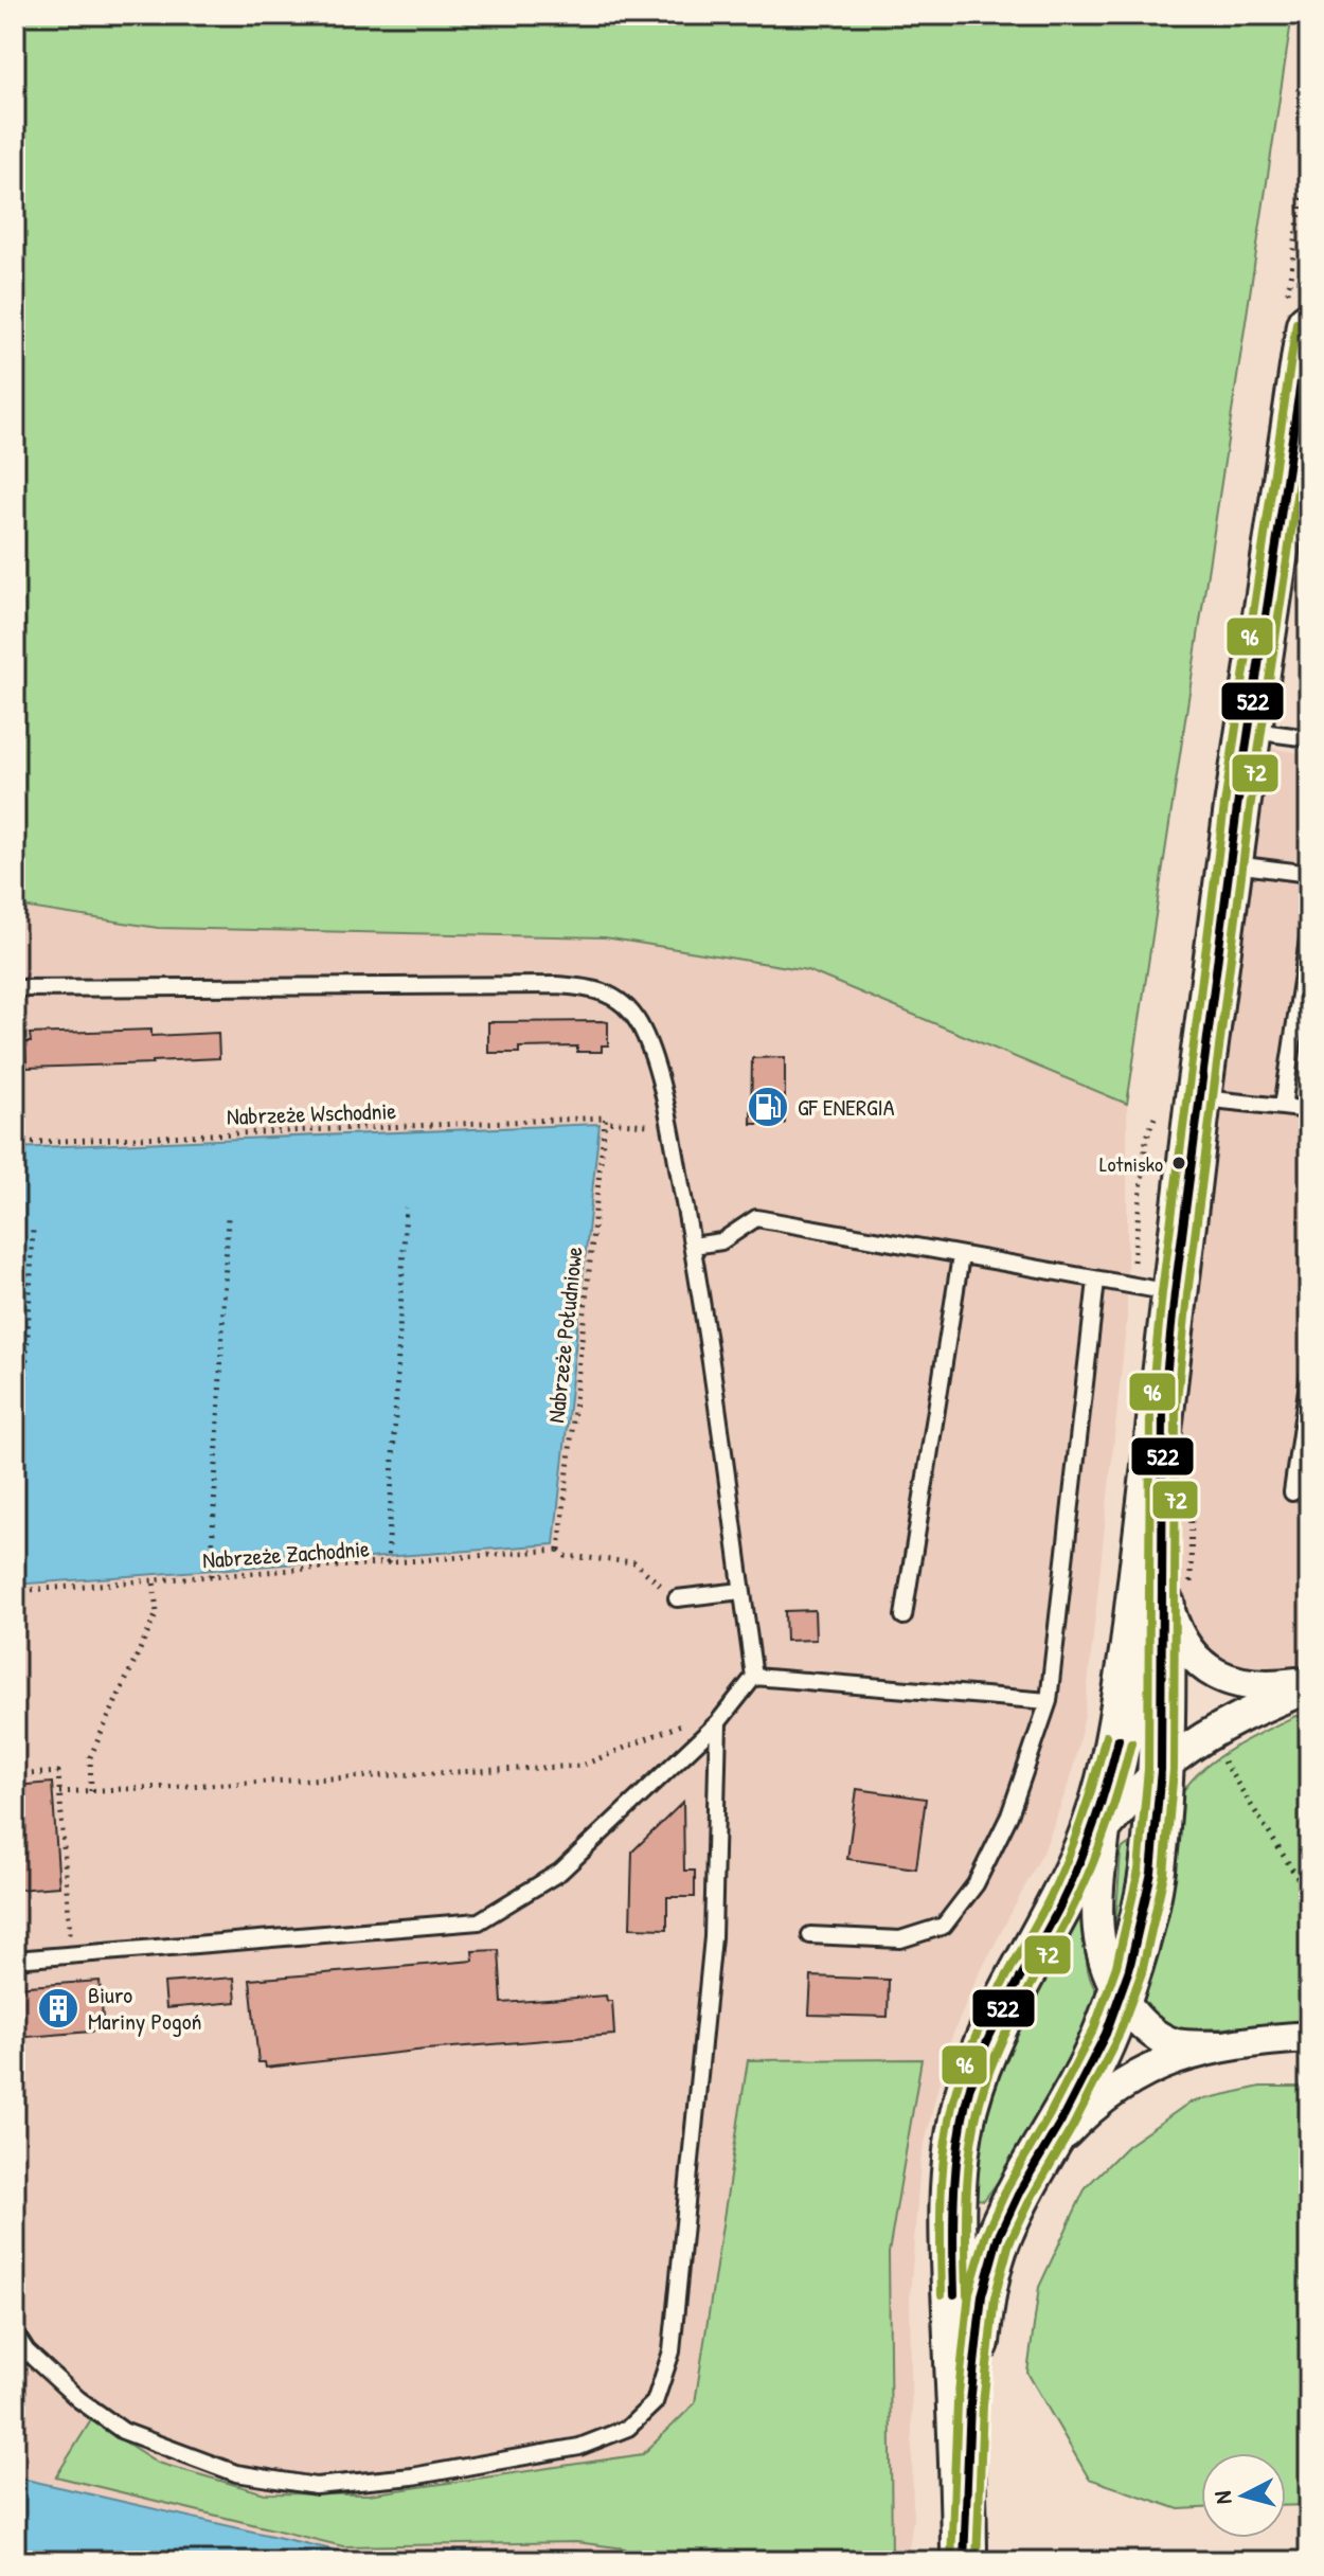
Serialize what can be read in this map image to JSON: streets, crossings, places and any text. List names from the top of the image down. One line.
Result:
{"streets":{"path":["Nabrzeże Wschodnie","Nabrzeże Południowe","Nabrzeże Zachodnie"]},"crossings":[["Nabrzeże Wschodnie","Nabrzeże Południowe"],["Nabrzeże Południowe","Nabrzeże Zachodnie"]],"places":{"fuel station":["GF ENERGIA"],"other":["Lotnisko"],"building":["Biuro Mariny Pogoń"]},"lines":["transit line 96","transit line 522","transit line 72"],"north":"left"}
